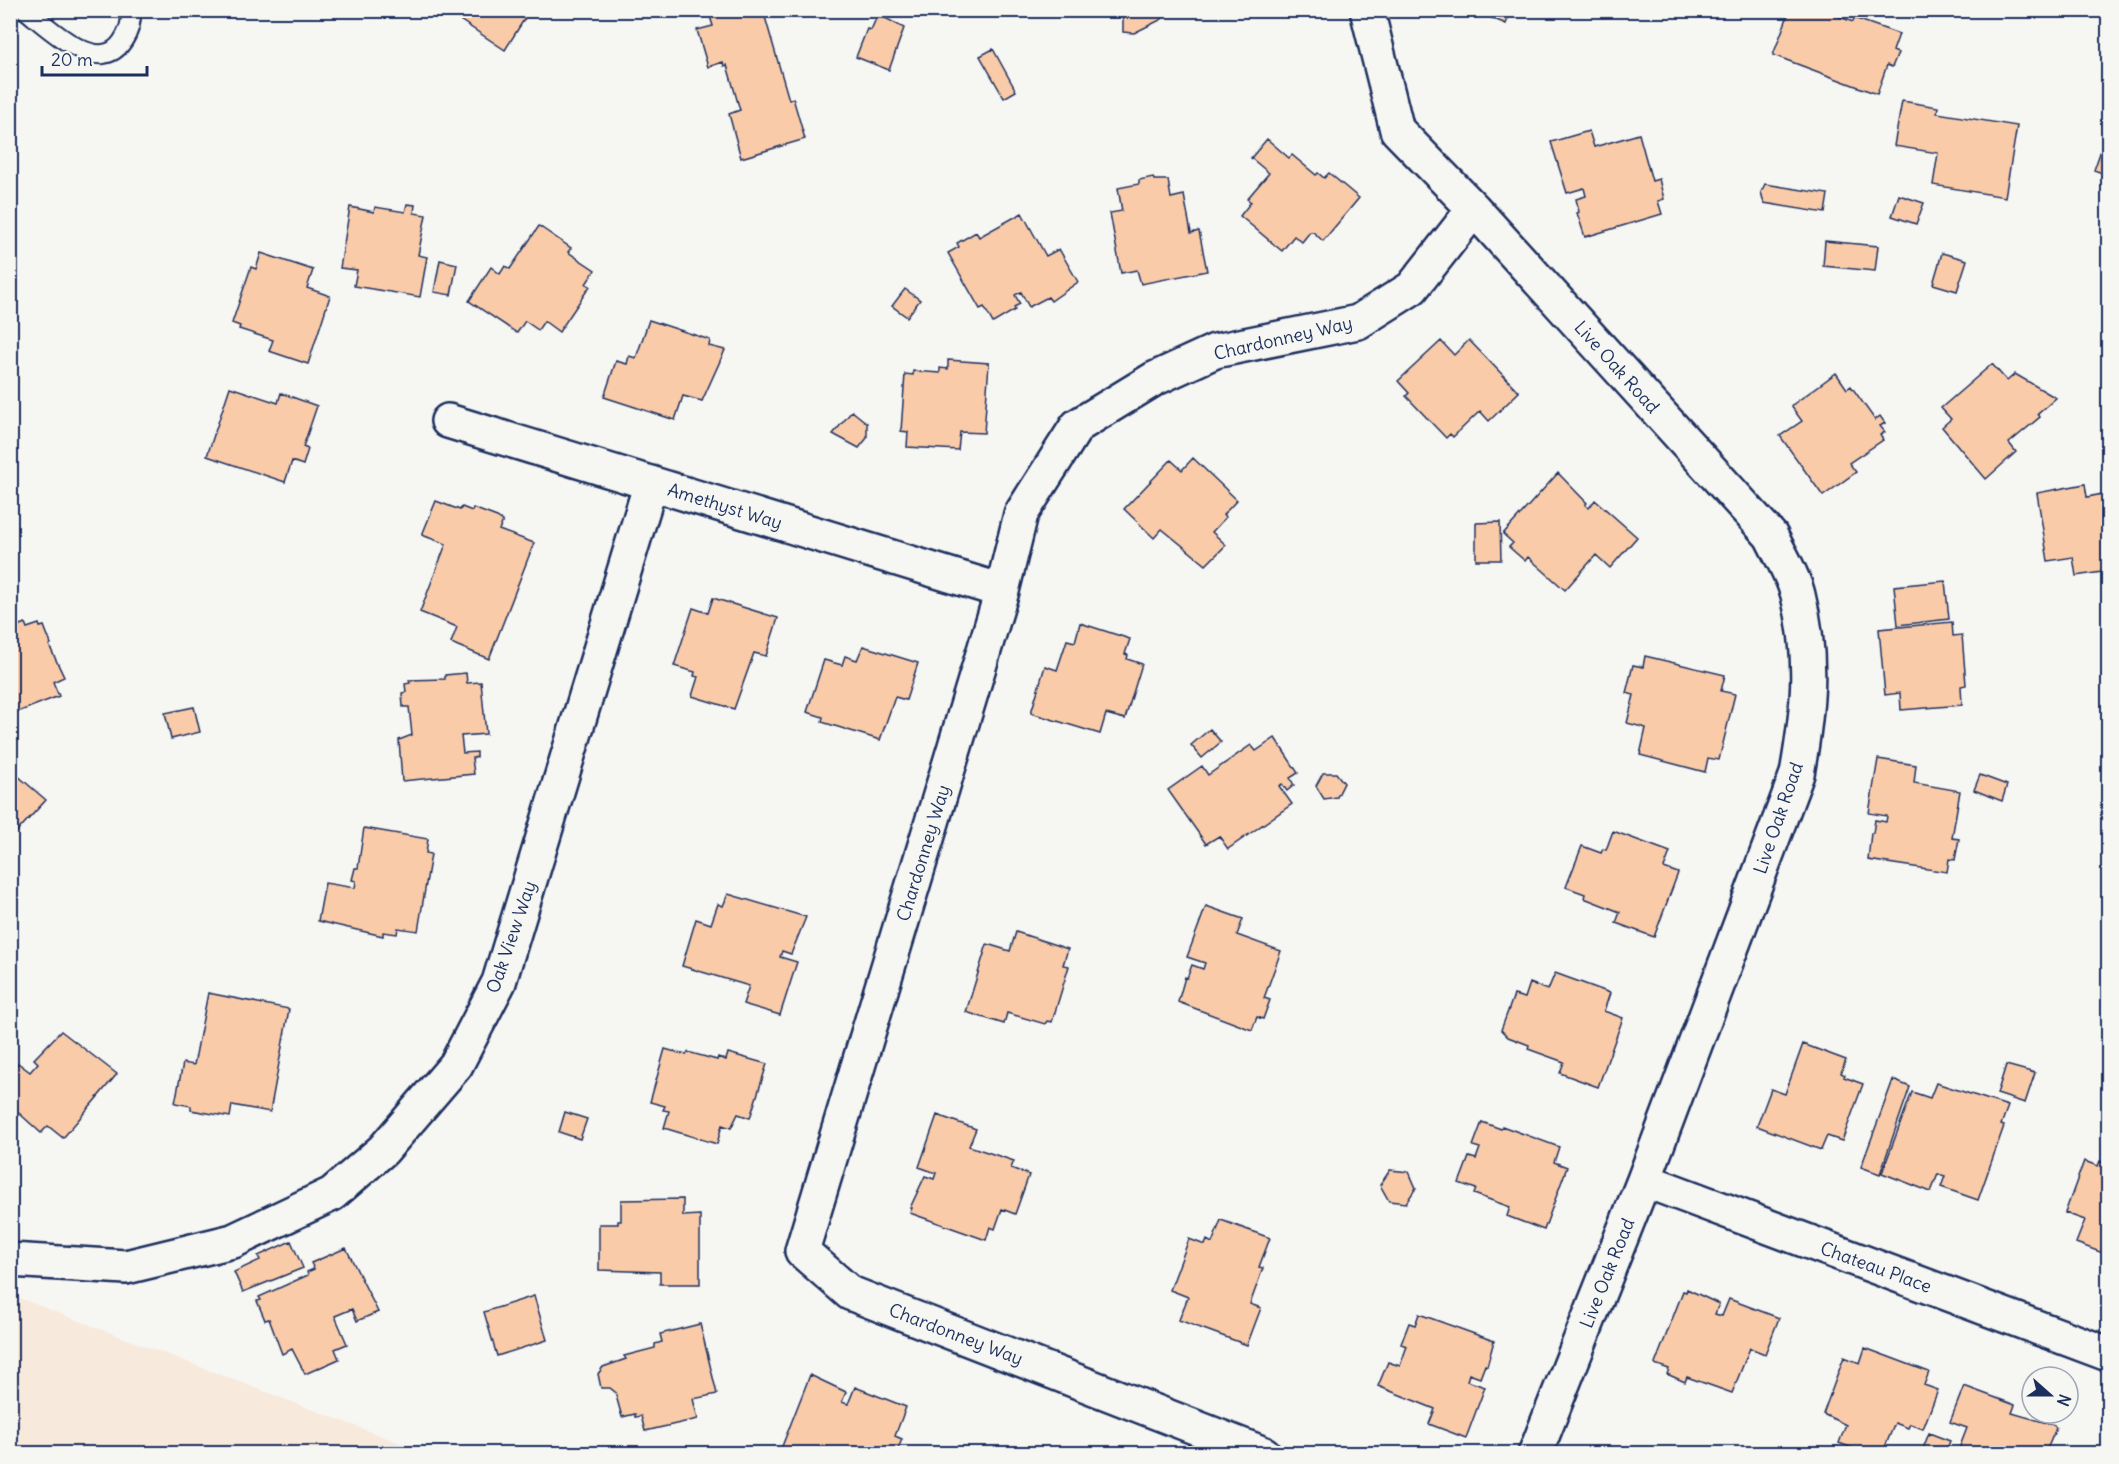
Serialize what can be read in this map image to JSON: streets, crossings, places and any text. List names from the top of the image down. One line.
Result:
{"streets":{"street":["Chardonney Way","Live Oak Road","Amethyst Way","Oak View Way","Chateau Place"]},"crossings":[["Chardonney Way","Live Oak Road"],["Chardonney Way","Amethyst Way"],["Live Oak Road","Chateau Place"],["Amethyst Way","Oak View Way"]],"scale_bar":"20 m","north":"right"}
